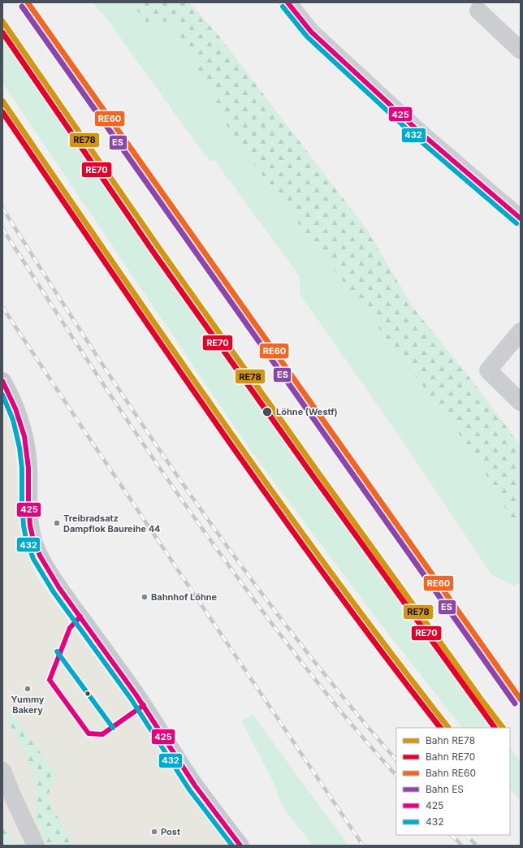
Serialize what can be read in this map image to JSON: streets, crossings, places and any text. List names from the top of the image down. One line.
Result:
{"places":["Löhne (Westf)","Treibradsatz Dampflok Baureihe 44","Bahnhof Löhne","Yummy Bakery","Post"],"lines":["rail line RE60","transit line 425","rail line ES","transit line 432","rail line RE78","rail line RE70"],"legend":["Bahn RE78","Bahn RE70","Bahn RE60","Bahn ES","425","432"]}
